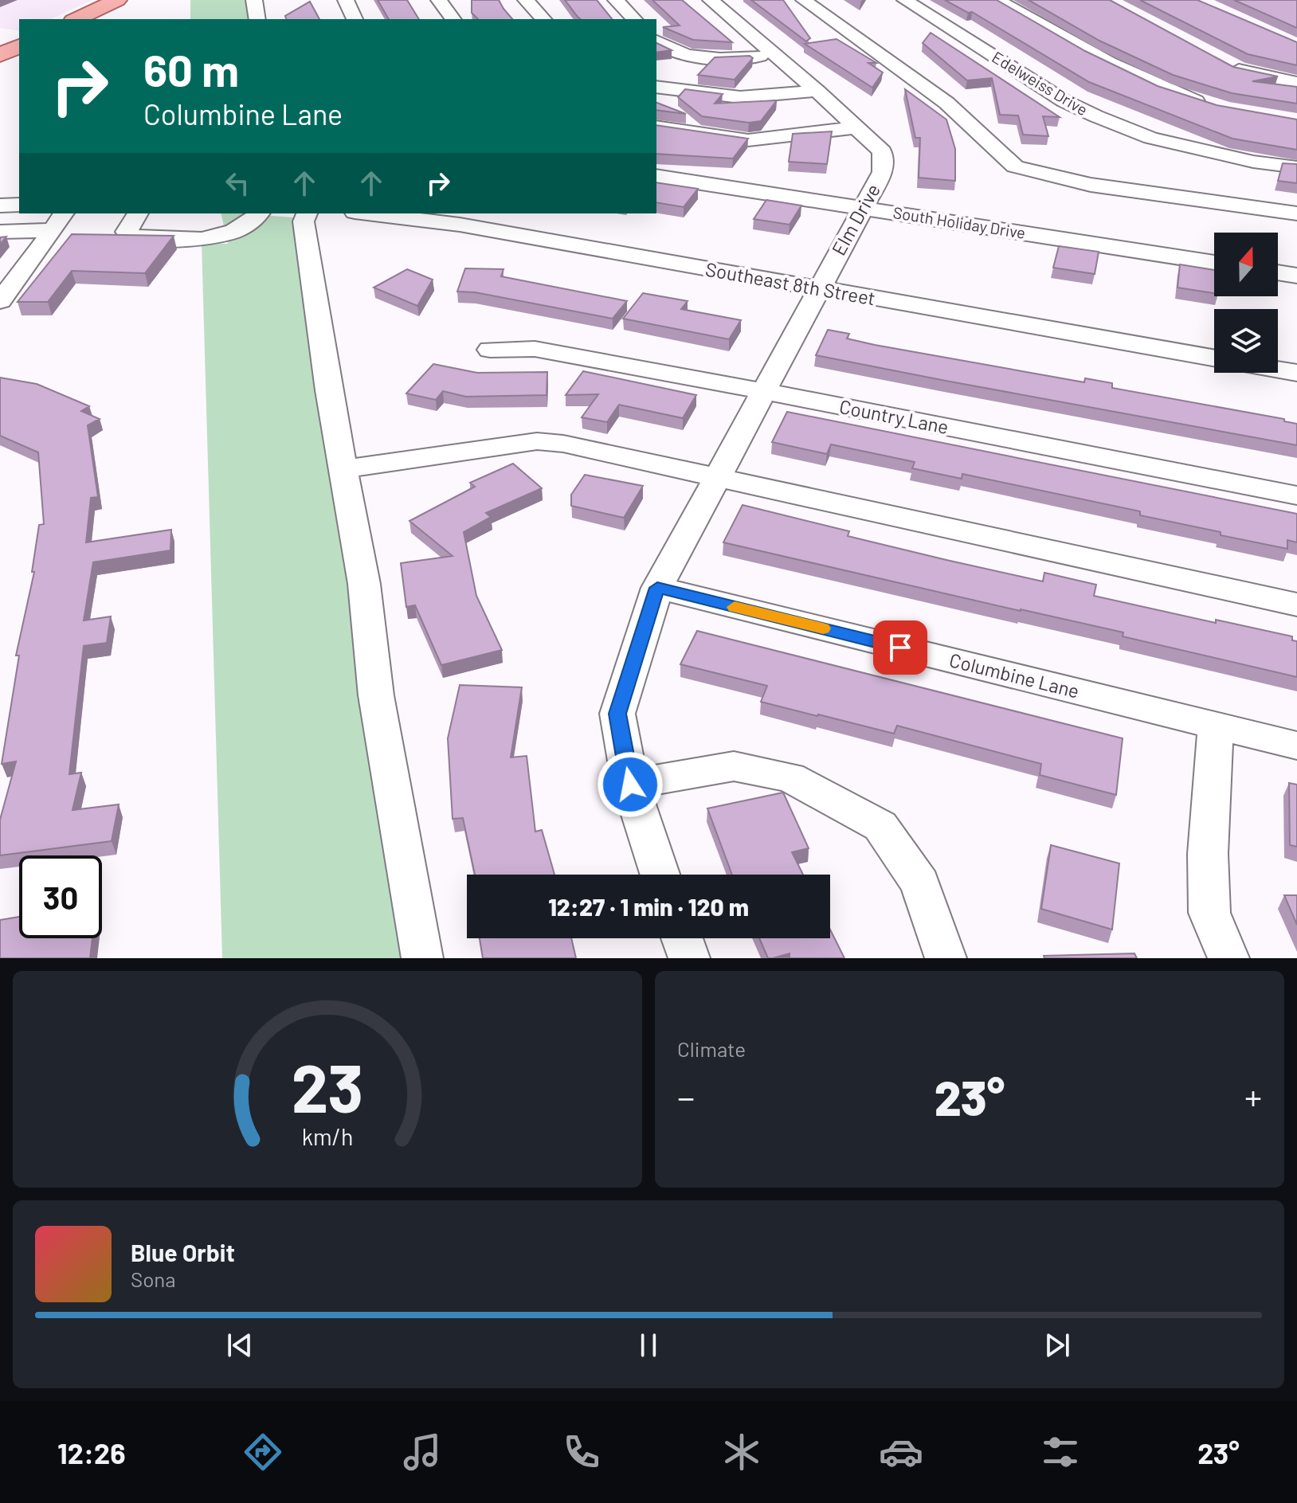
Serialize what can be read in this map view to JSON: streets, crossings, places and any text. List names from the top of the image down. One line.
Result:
{"streets":{"street":["Edelweiss Drive","Elm Drive","South Holiday Drive","Southeast 8th Street","Country Lane","Columbine Lane"]},"crossings":[["Elm Drive","South Holiday Drive"],["Elm Drive","Southeast 8th Street"],["Elm Drive","Country Lane"],["Elm Drive","Columbine Lane"]],"north":"top","page":{"turn":["60 m","Columbine Lane"],"limit":"30","trip":"12:27 · 1 min · 120 m","tile":"Climate","heat":["−","23°","+"],"song":["Blue Orbit","Sona"],"tabs":["12:26","23°"],"gauge":["23","km/h"]}}
